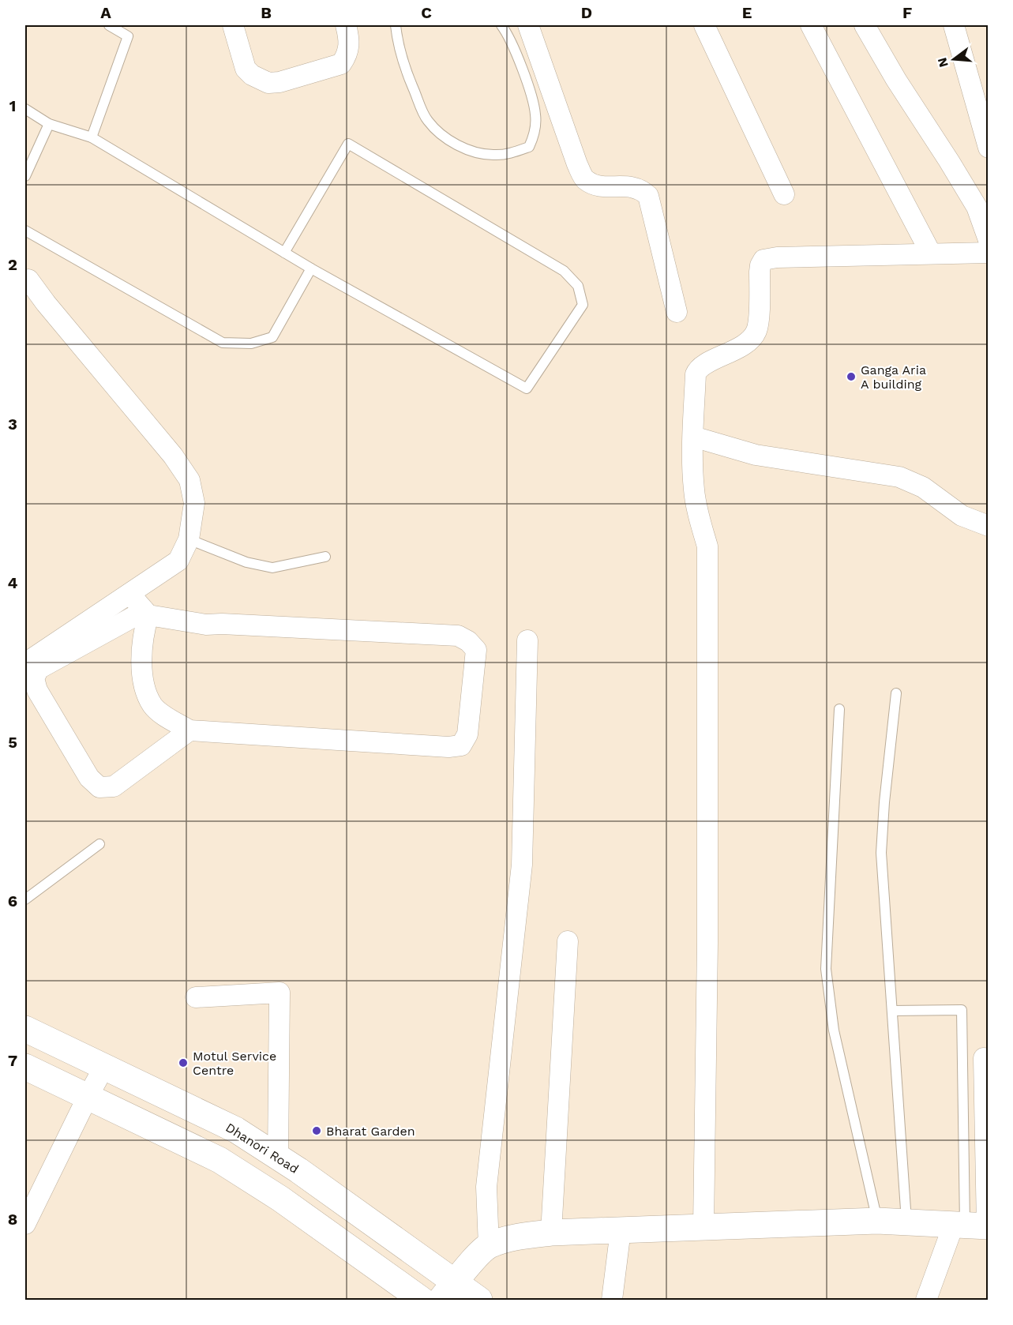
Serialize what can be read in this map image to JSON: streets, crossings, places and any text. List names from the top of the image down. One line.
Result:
{"streets":{"main road":["Dhanori Road"]},"places":["Ganga Aria A building","Motul Service Centre","Bharat Garden"],"north":"left","grid":{"columns":["A","B","C","D","E","F"],"rows":["1","2","3","4","5","6","7","8"]}}
